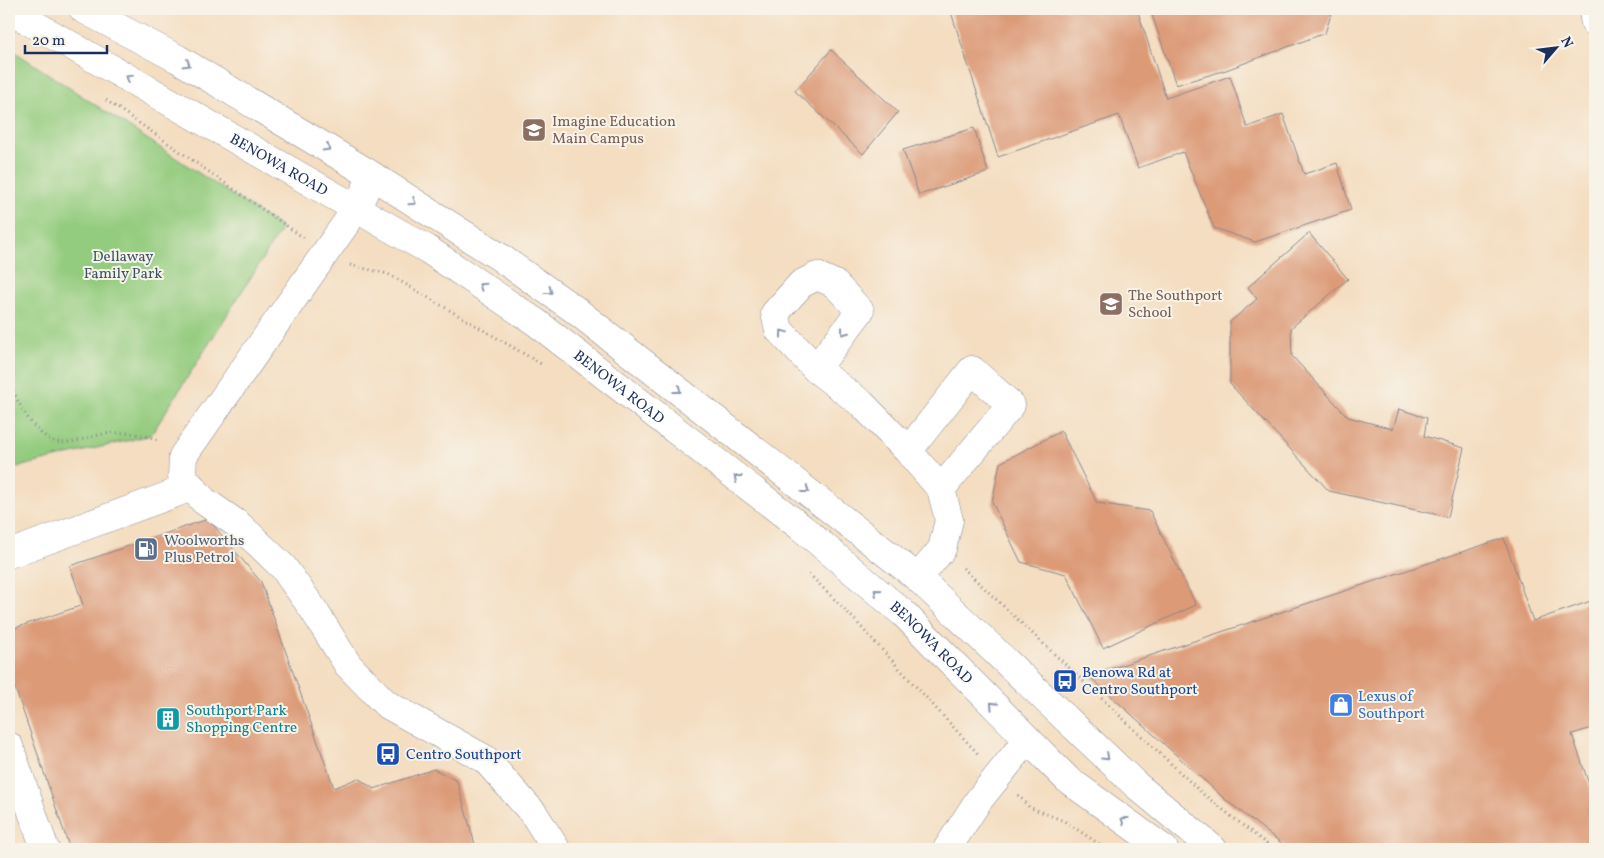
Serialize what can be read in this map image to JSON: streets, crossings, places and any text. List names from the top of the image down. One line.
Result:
{"streets":{"main road":["BENOWA ROAD"]},"parks":["Dellaway Family Park"],"places":{"school or university":["Imagine Education Main Campus","The Southport School"],"fuel station":["Woolworths Plus Petrol"],"bus stop":["Benowa Rd at Centro Southport","Centro Southport"],"shop":["Lexus of Southport"],"building":["Southport Park Shopping Centre"]},"scale_bar":"20 m","north":"top right"}
